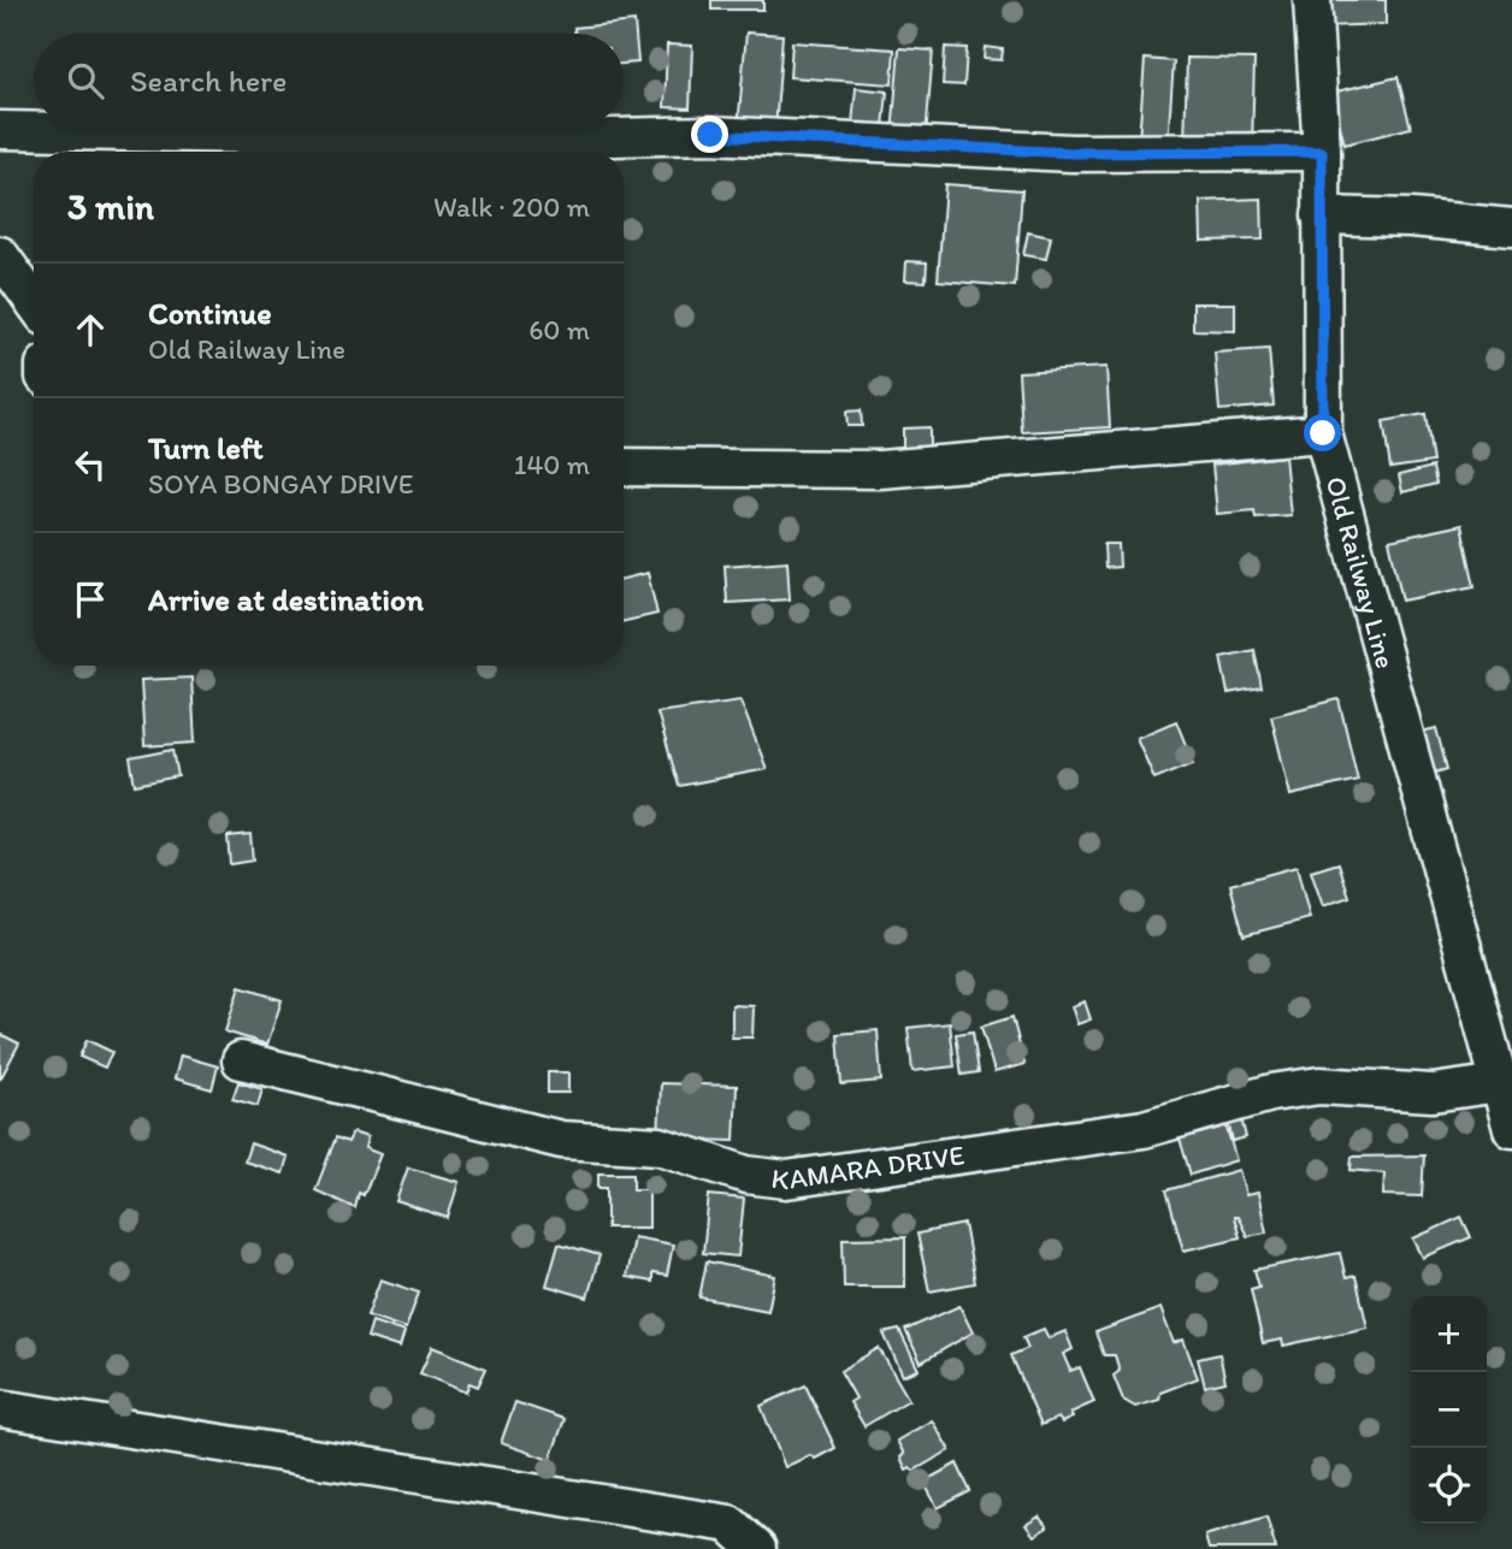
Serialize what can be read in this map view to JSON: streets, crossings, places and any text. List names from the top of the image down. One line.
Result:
{"streets":{"street":["Old Railway Line","KAMARA DRIVE"]},"crossings":[["Old Railway Line","KAMARA DRIVE"]],"page":{"search":"Search here","heading":["3 min","Walk · 200 m"],"list":[["Continue","Old Railway Line","60 m"],["Turn left","SOYA BONGAY DRIVE","140 m"],"Arrive at destination"],"map_buttons":["+","−"]}}
